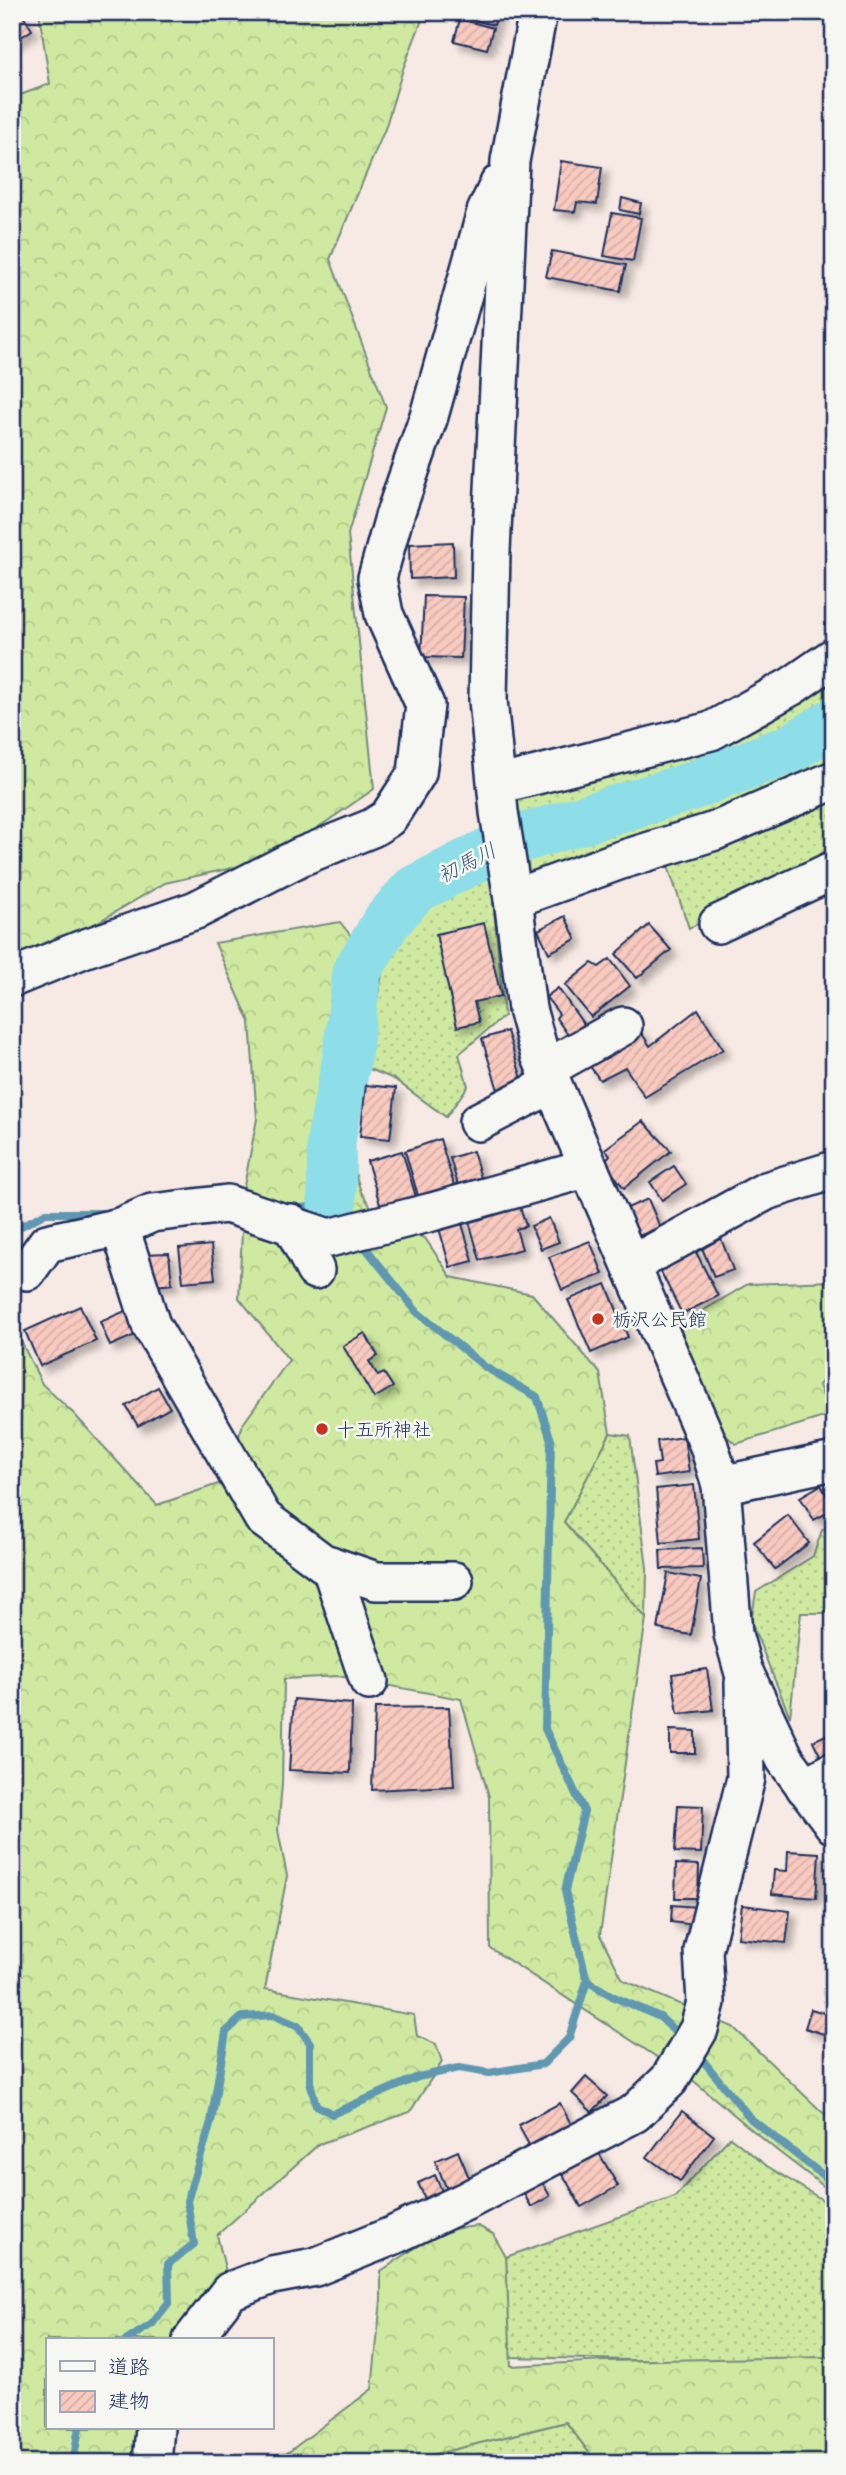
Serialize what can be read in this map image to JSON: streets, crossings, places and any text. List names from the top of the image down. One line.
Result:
{"water":["初馬川"],"places":["栃沢公民館","十五所神社"],"legend":["道路","建物"]}
